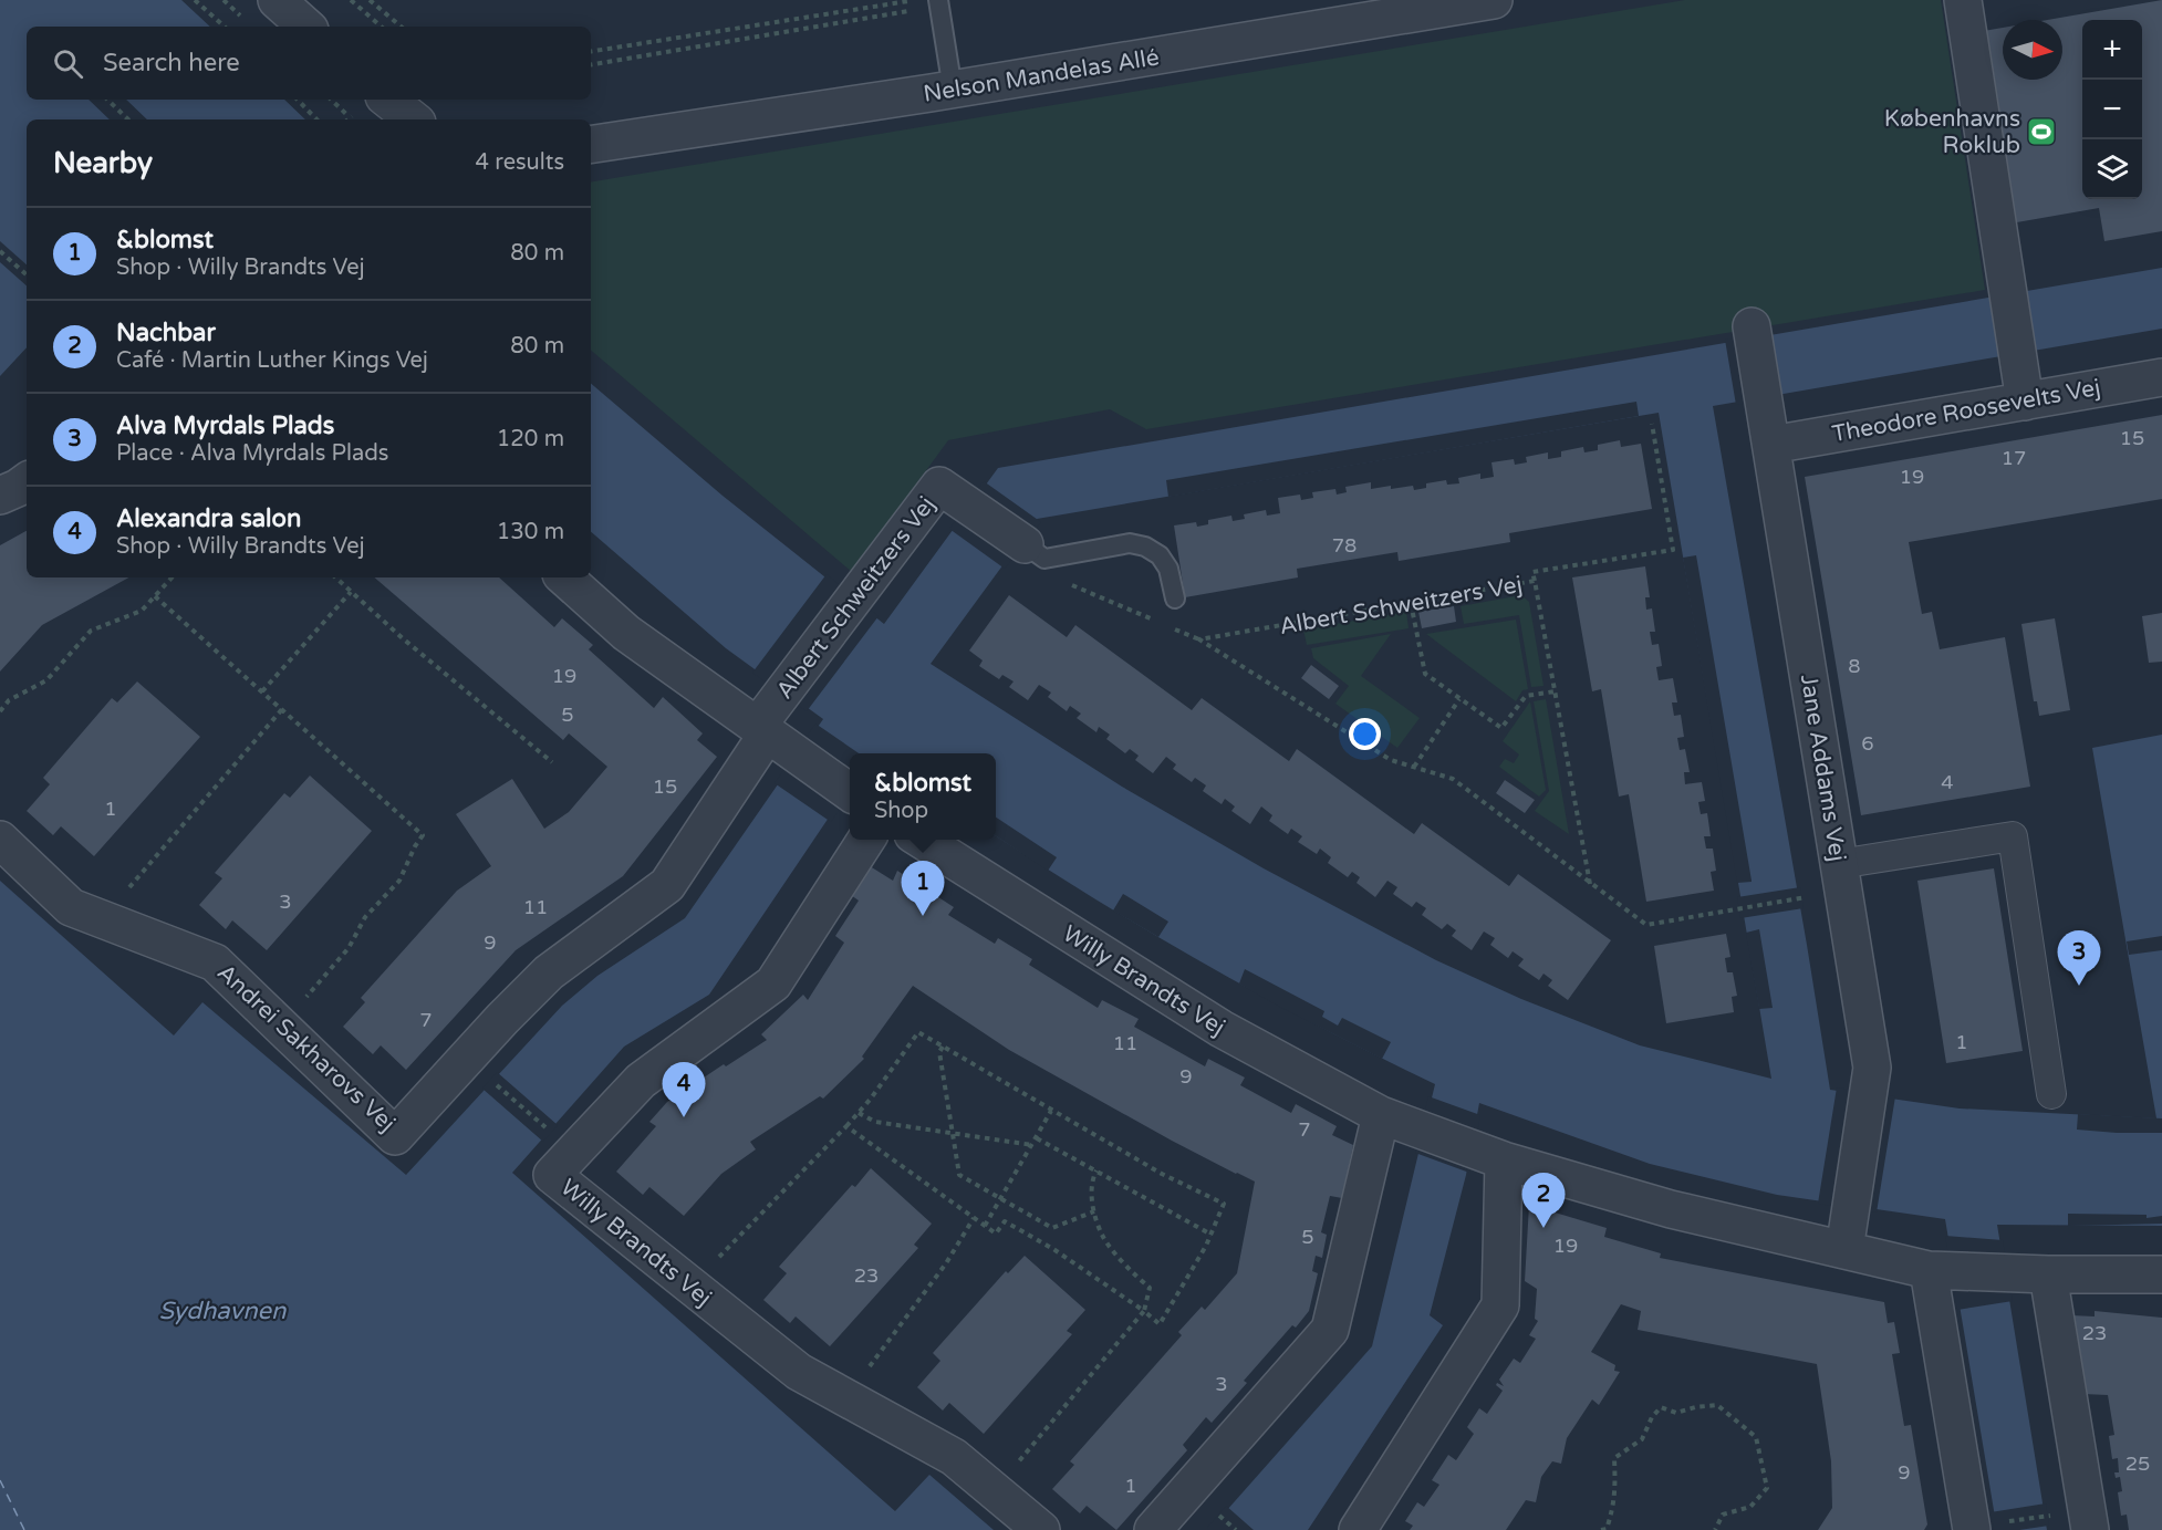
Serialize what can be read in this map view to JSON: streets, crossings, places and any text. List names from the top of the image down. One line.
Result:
{"streets":{"street":["Nelson Mandelas Allé","Theodore Roosevelts Vej","Albert Schweitzers Vej","Jane Addams Vej","Willy Brandts Vej","Andrei Sakharovs Vej"]},"crossings":[["Theodore Roosevelts Vej","Jane Addams Vej"],["Albert Schweitzers Vej","Andrei Sakharovs Vej"],["Jane Addams Vej","Willy Brandts Vej"]],"water":["Sydhavnen"],"places":{"sports":["Københavns Roklub"]},"house_numbers":["15","17","19","78","8","19","5","6","4","15","1","3","11","9","7","1","11","9","7","5","19","23","23","3","25","9","1"],"north":"right","page":{"map_buttons":["+","−"],"search":"Search here","heading":["Nearby","4 results"],"list":[{"mark":"1","name":"&blomst","note":"Shop · Willy Brandts Vej","value":"80 m"},{"mark":"2","name":"Nachbar","note":"Café · Martin Luther Kings Vej","value":"80 m"},{"mark":"3","name":"Alva Myrdals Plads","note":"Place · Alva Myrdals Plads","value":"120 m"},{"mark":"4","name":"Alexandra salon","note":"Shop · Willy Brandts Vej","value":"130 m"}],"popup":["&blomst","Shop"],"pins":["1","3","4","2"]}}
